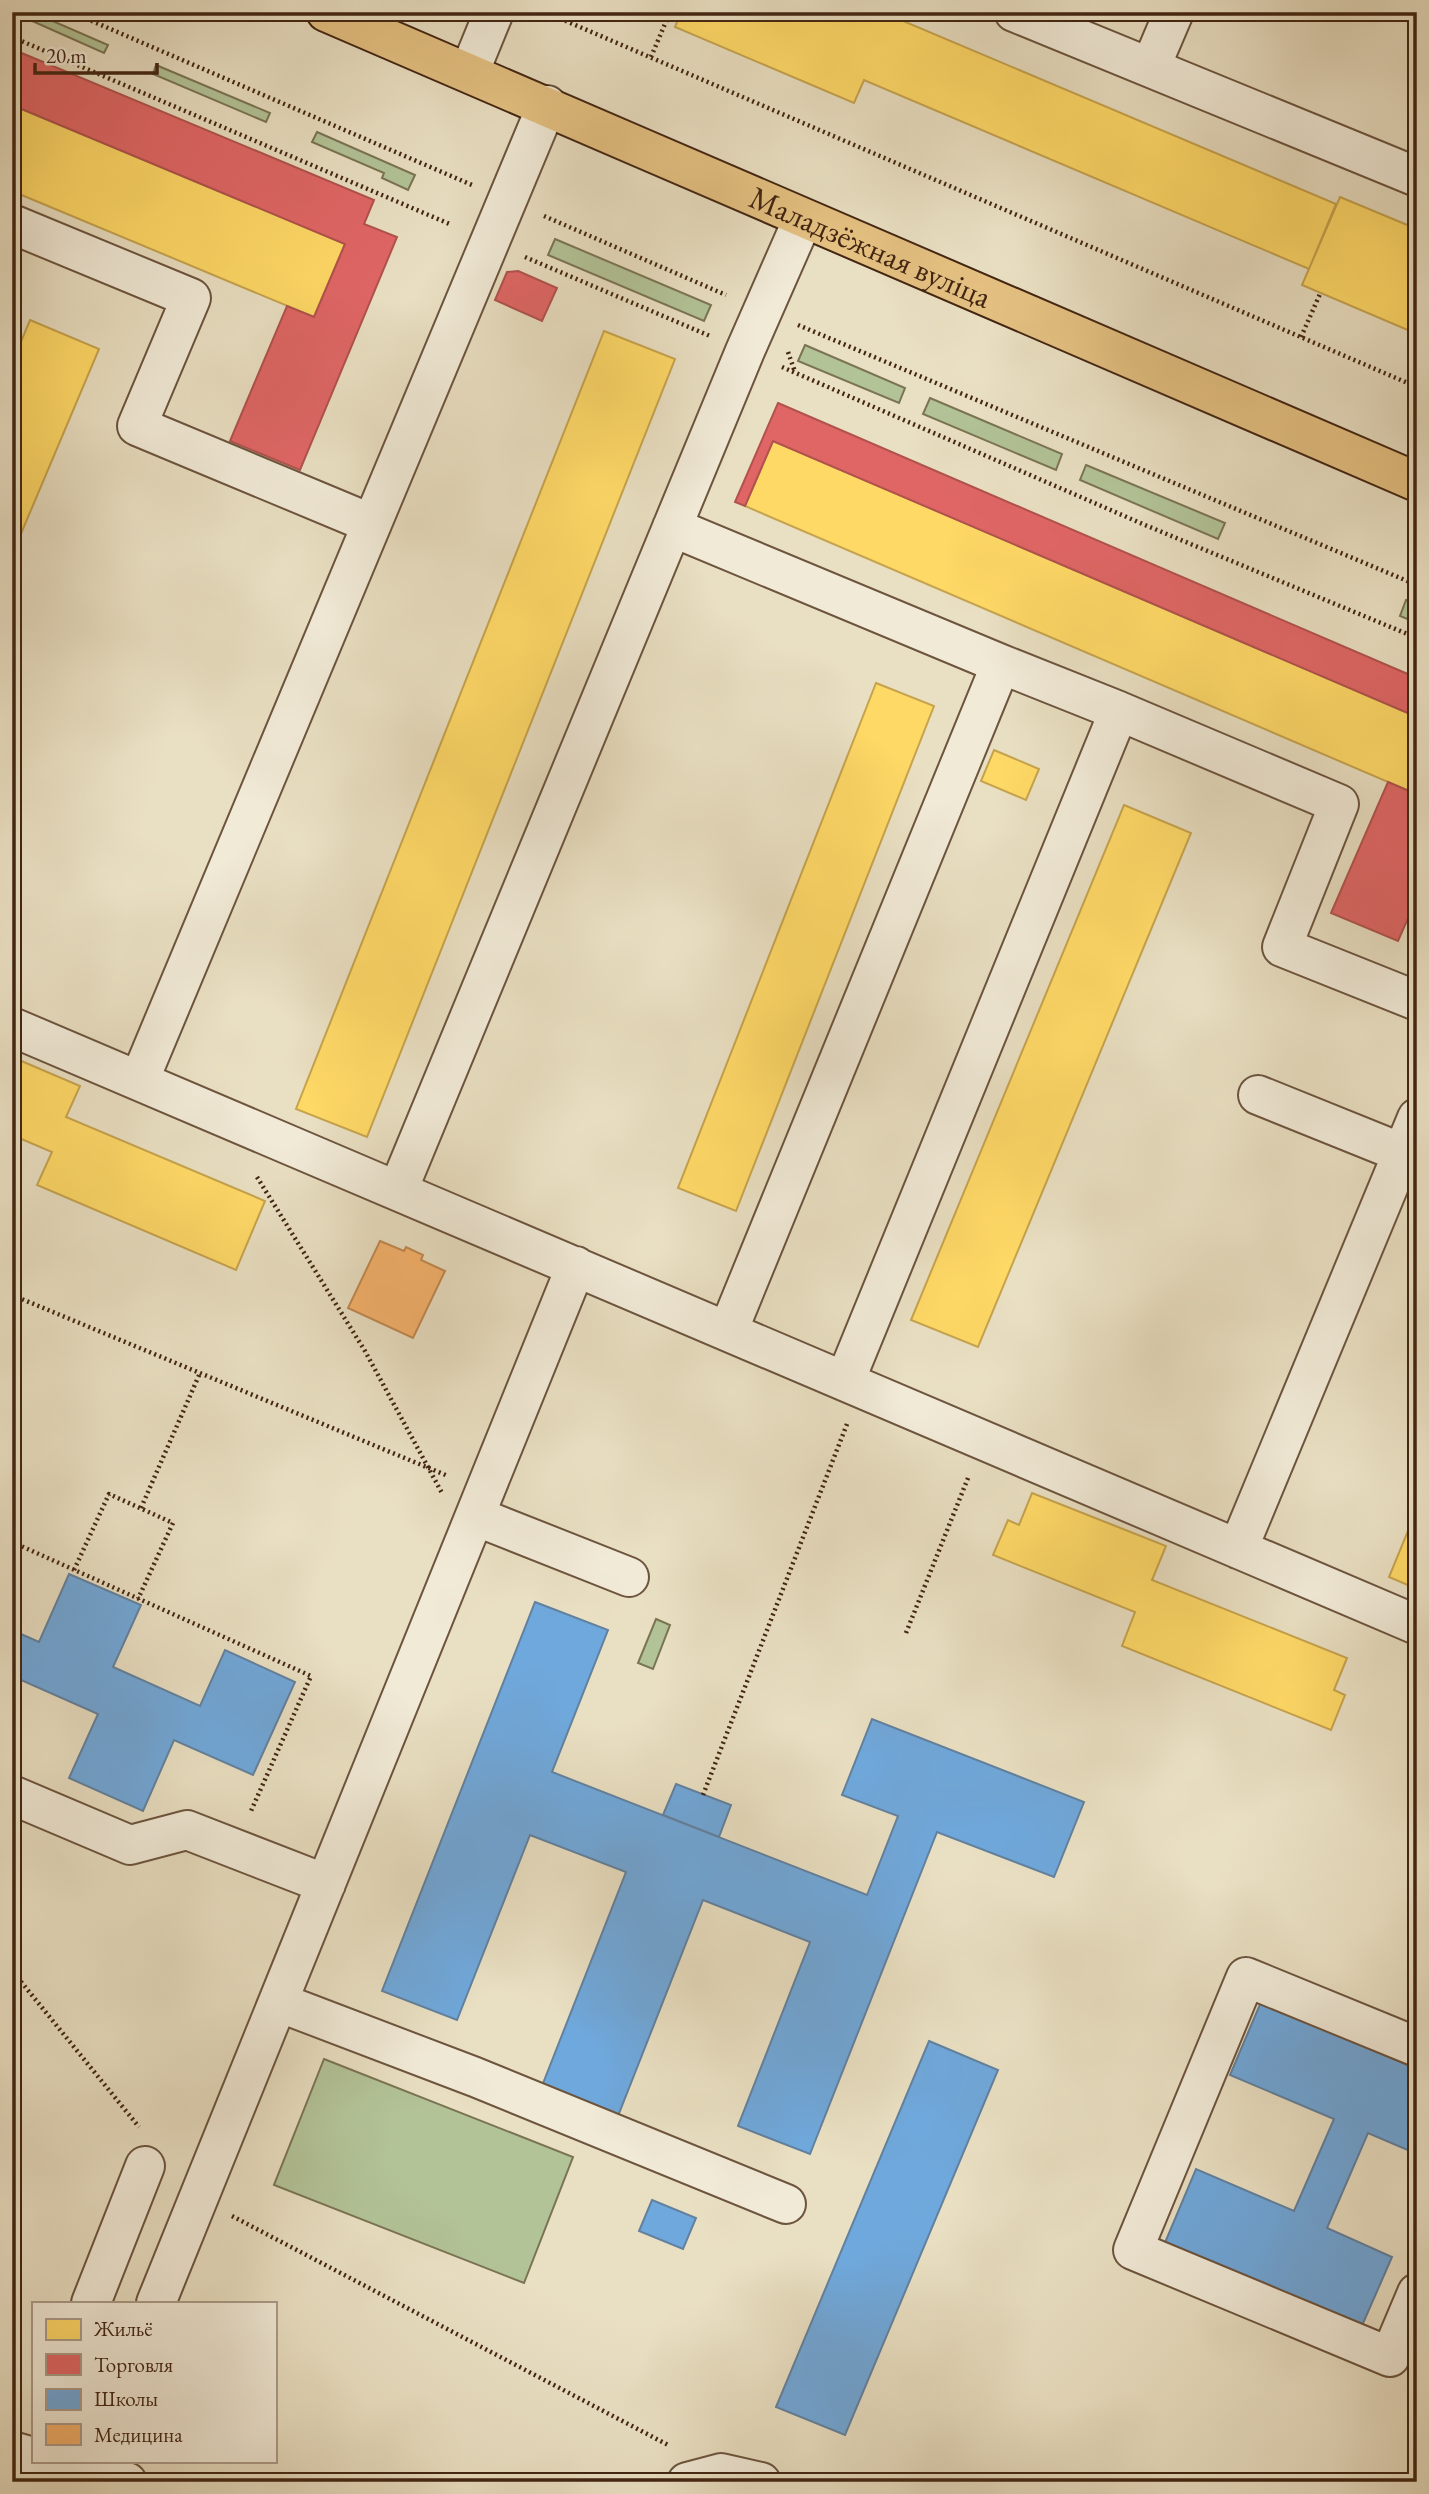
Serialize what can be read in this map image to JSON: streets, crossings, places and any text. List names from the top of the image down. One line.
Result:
{"streets":{"main road":["Маладзёжная вуліца"]},"legend":["Жильё","Торговля","Школы","Медицина"],"scale_bar":"20 m"}
